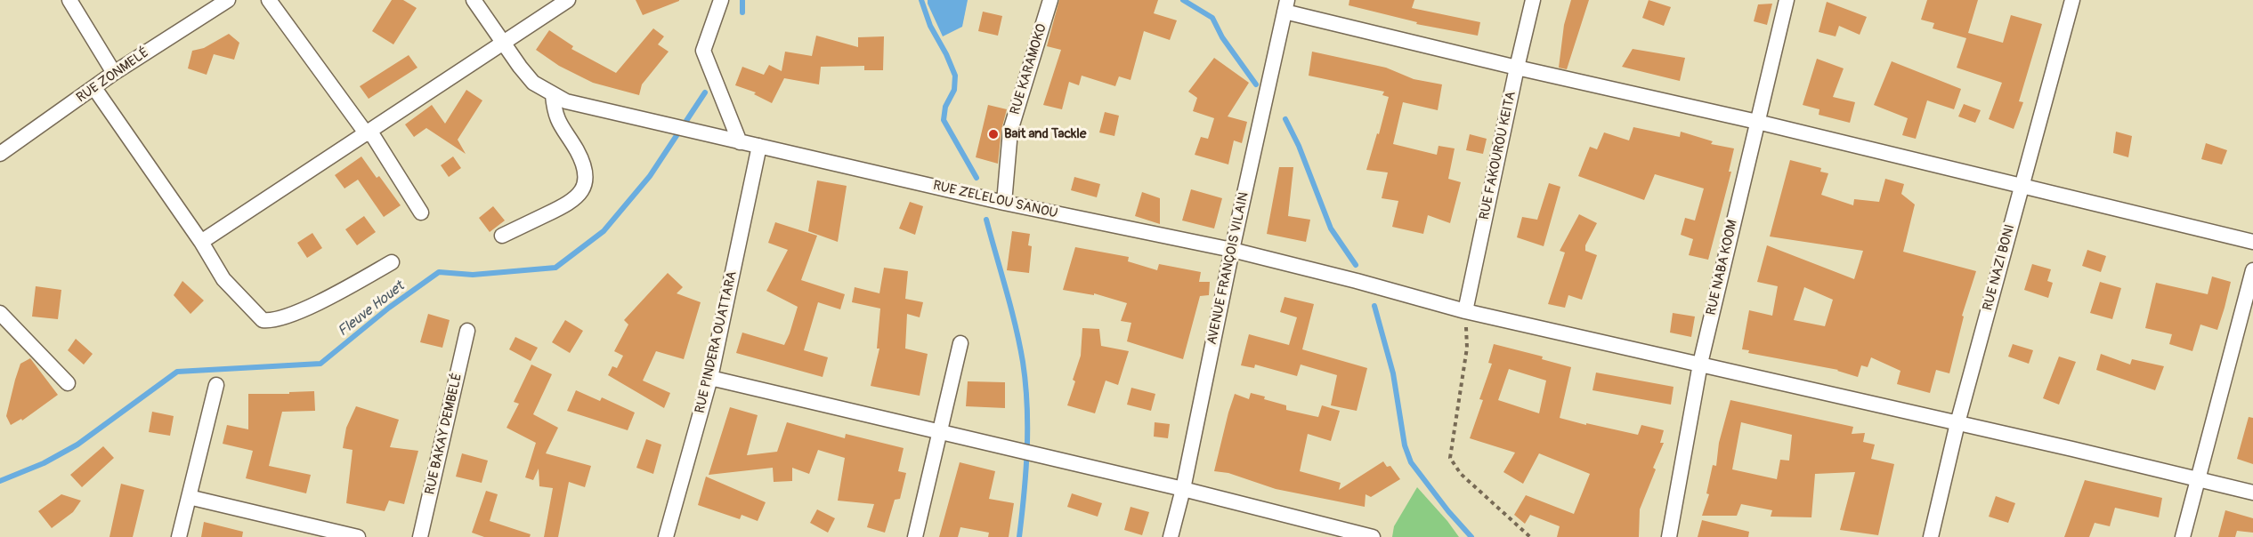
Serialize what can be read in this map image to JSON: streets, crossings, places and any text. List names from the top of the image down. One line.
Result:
{"streets":{"street":["RUE KARAMOKO","RUE ZONMELÉ","RUE FAKOUROU KEITA","RUE ZELELOU SANOU","RUE NABA KOOM","RUE NAZI BONI","AVENUE FRANÇOIS VILAIN","RUE PINDERA OUATTARA","RUE BAKAY DEMBELÉ"]},"crossings":[["RUE KARAMOKO","RUE ZELELOU SANOU"],["RUE FAKOUROU KEITA","RUE ZELELOU SANOU"],["RUE ZELELOU SANOU","RUE NABA KOOM"],["RUE ZELELOU SANOU","RUE NAZI BONI"],["RUE ZELELOU SANOU","AVENUE FRANÇOIS VILAIN"],["RUE ZELELOU SANOU","RUE PINDERA OUATTARA"]],"water":["Fleuve Houet"],"places":["Bait and Tackle"]}
